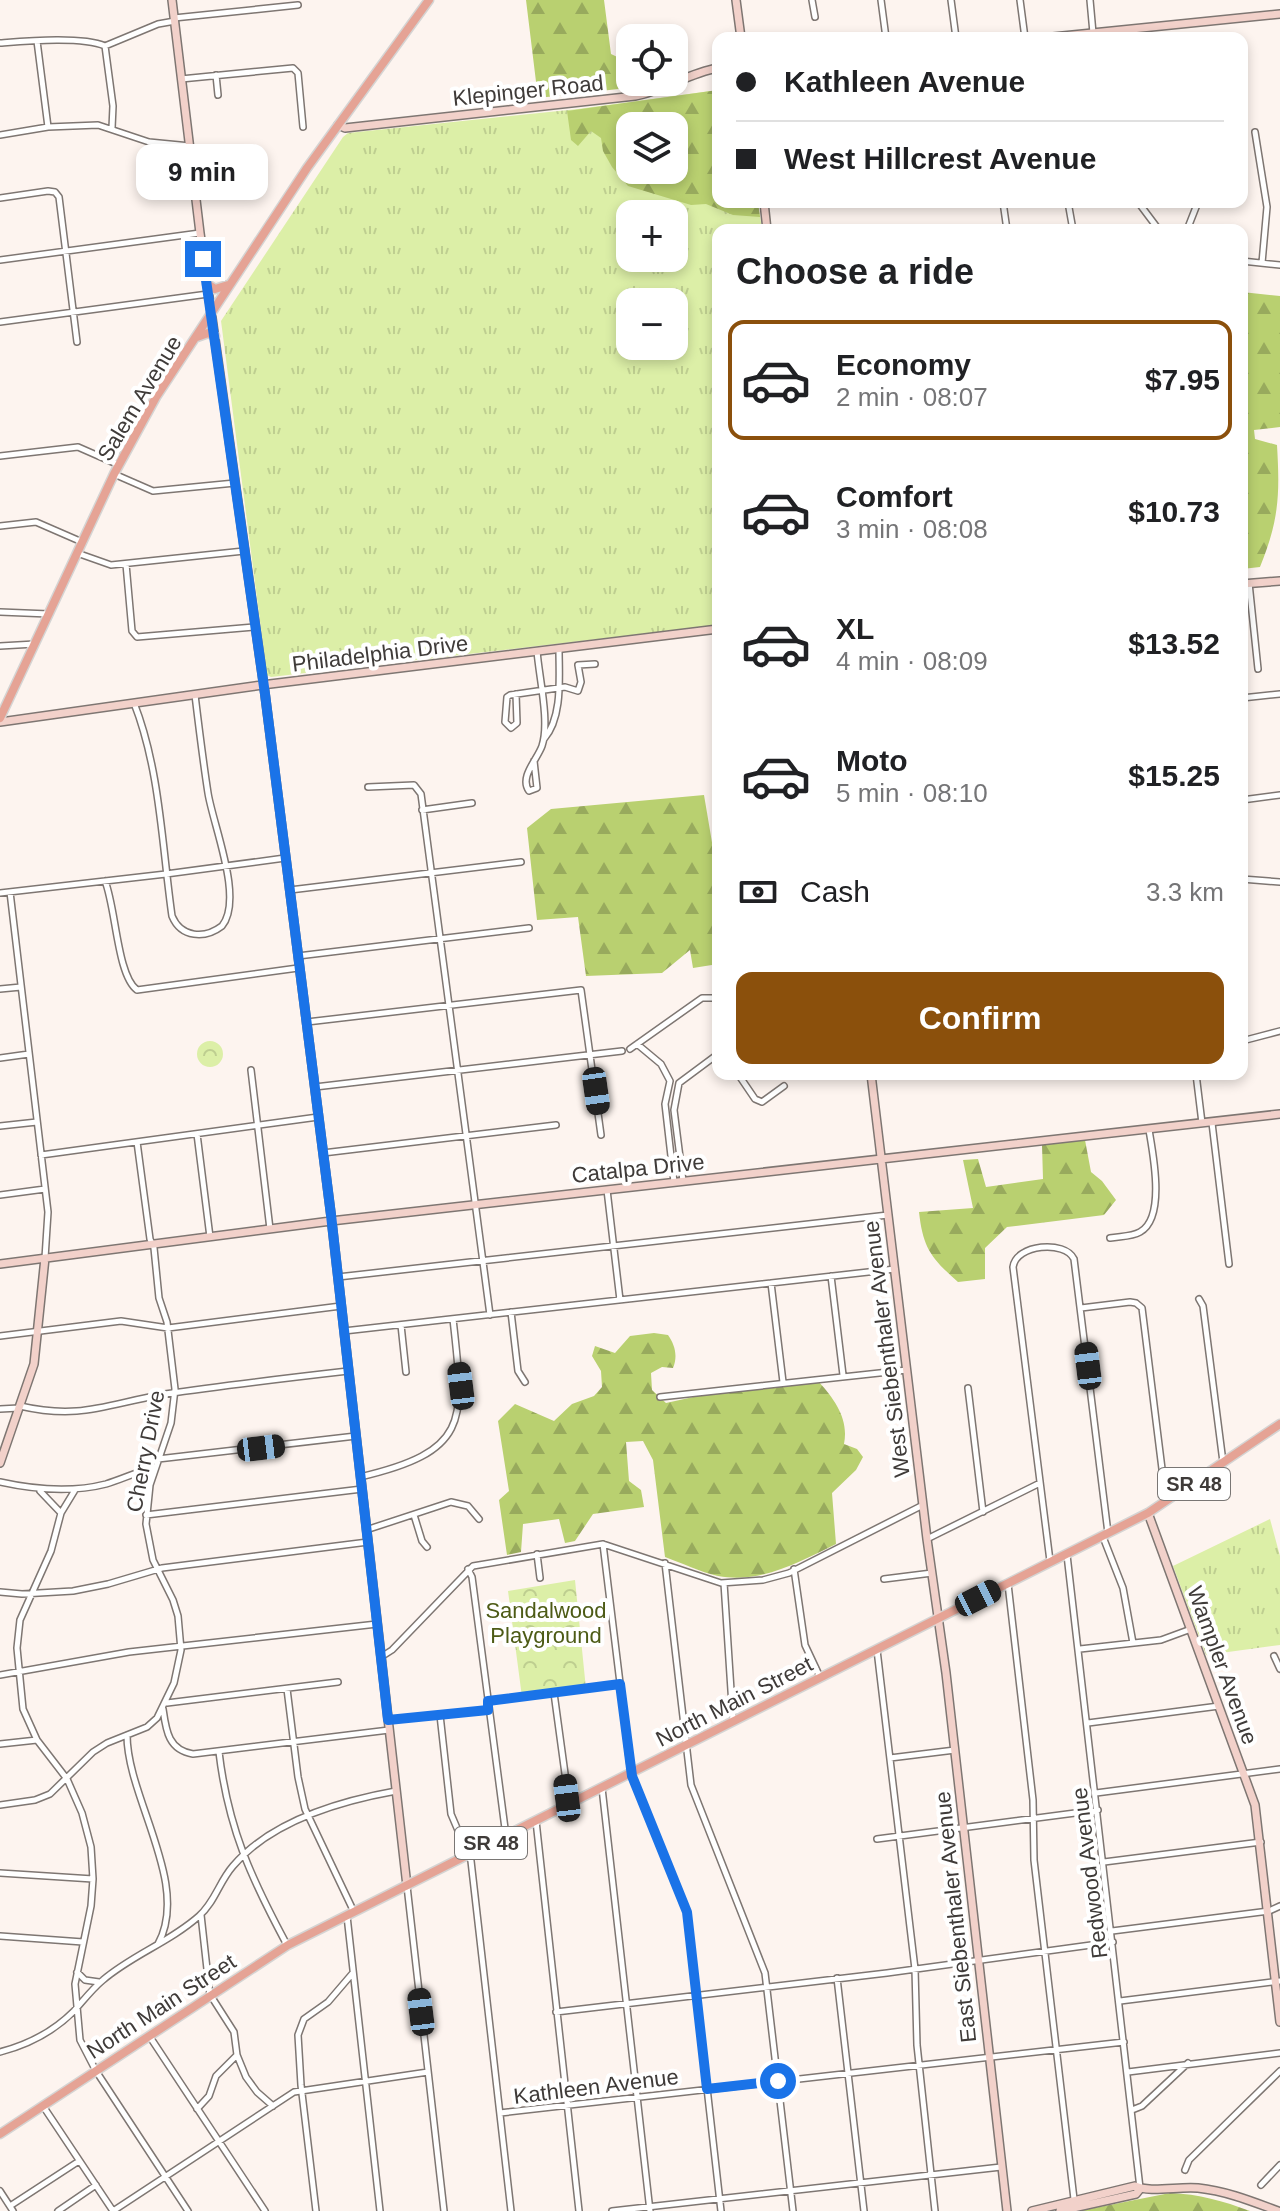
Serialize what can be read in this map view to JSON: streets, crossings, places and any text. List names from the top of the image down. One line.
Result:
{"streets":{"main road":["Salem Avenue","SR 48","North Main Street"],"street":["Klepinger Road","Philadelphia Drive","Catalpa Drive","West Siebenthaler Avenue","Cherry Drive","Wampler Avenue","Redwood Avenue","East Siebenthaler Avenue","Kathleen Avenue"]},"crossings":[["Klepinger Road","Salem Avenue"],["Salem Avenue","Philadelphia Drive"],["Catalpa Drive","West Siebenthaler Avenue"],["Catalpa Drive","Cherry Drive"],["West Siebenthaler Avenue","North Main Street"],["West Siebenthaler Avenue","East Siebenthaler Avenue"],["Wampler Avenue","North Main Street"],["North Main Street","Redwood Avenue"],["North Main Street","East Siebenthaler Avenue"],["Redwood Avenue","Kathleen Avenue"],["East Siebenthaler Avenue","Kathleen Avenue"]],"parks":["Sandalwood Playground"],"page":{"map_buttons":["+","−"],"banner":["Kathleen Avenue","West Hillcrest Avenue"],"bubble":"9 min","heading":"Choose a ride","list":[{"name":"Economy","note":"2 min · 08:07","value":"$7.95"},{"name":"Comfort","note":"3 min · 08:08","value":"$10.73"},{"name":"XL","note":"4 min · 08:09","value":"$13.52"},{"name":"Moto","note":"5 min · 08:10","value":"$15.25"}],"pay":["Cash","3.3 km"],"buttons":"Confirm"}}
